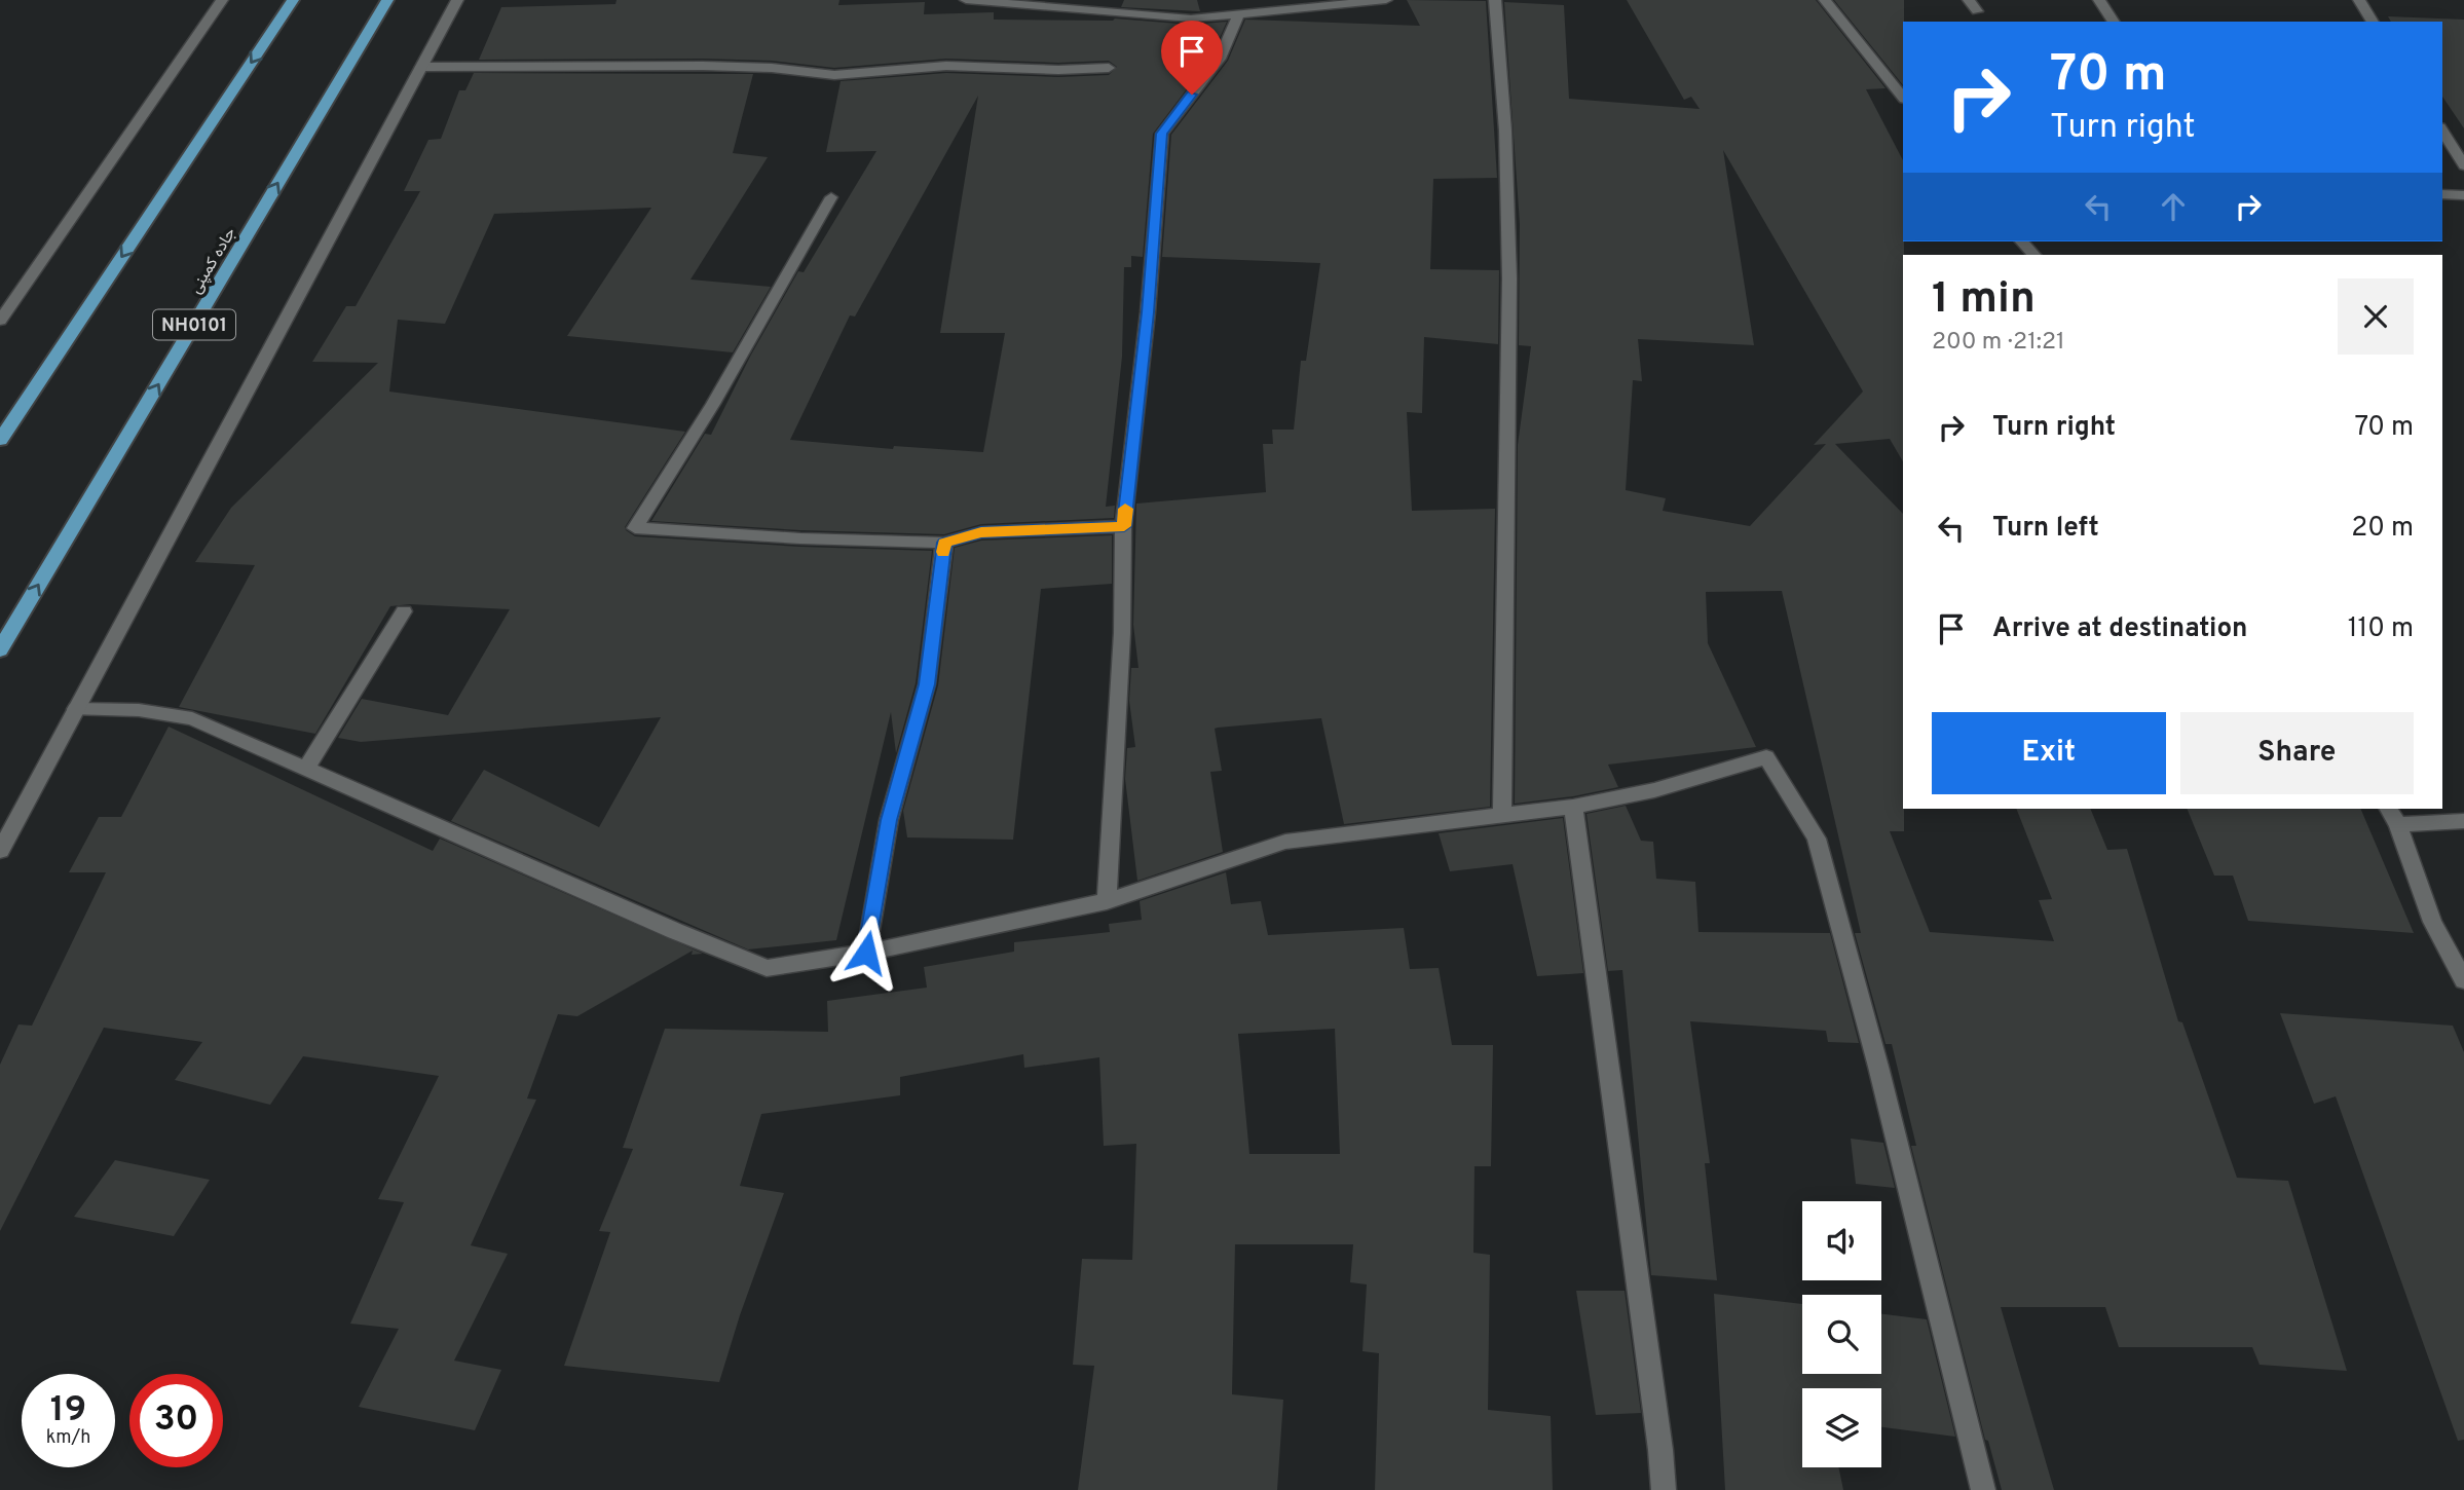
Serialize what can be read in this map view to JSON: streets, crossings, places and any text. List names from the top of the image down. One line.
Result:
{"streets":{"highway":["جاده کمپنی","NH0101"]},"page":{"turn":["70 m","Turn right"],"heading":["1 min","200 m · 21:21"],"list":[{"name":"Turn right","value":"70 m"},{"name":"Turn left","value":"20 m"},{"name":"Arrive at destination","value":"110 m"}],"buttons":["Exit","Share"],"speed":"19 km/h","limit":"30"}}
